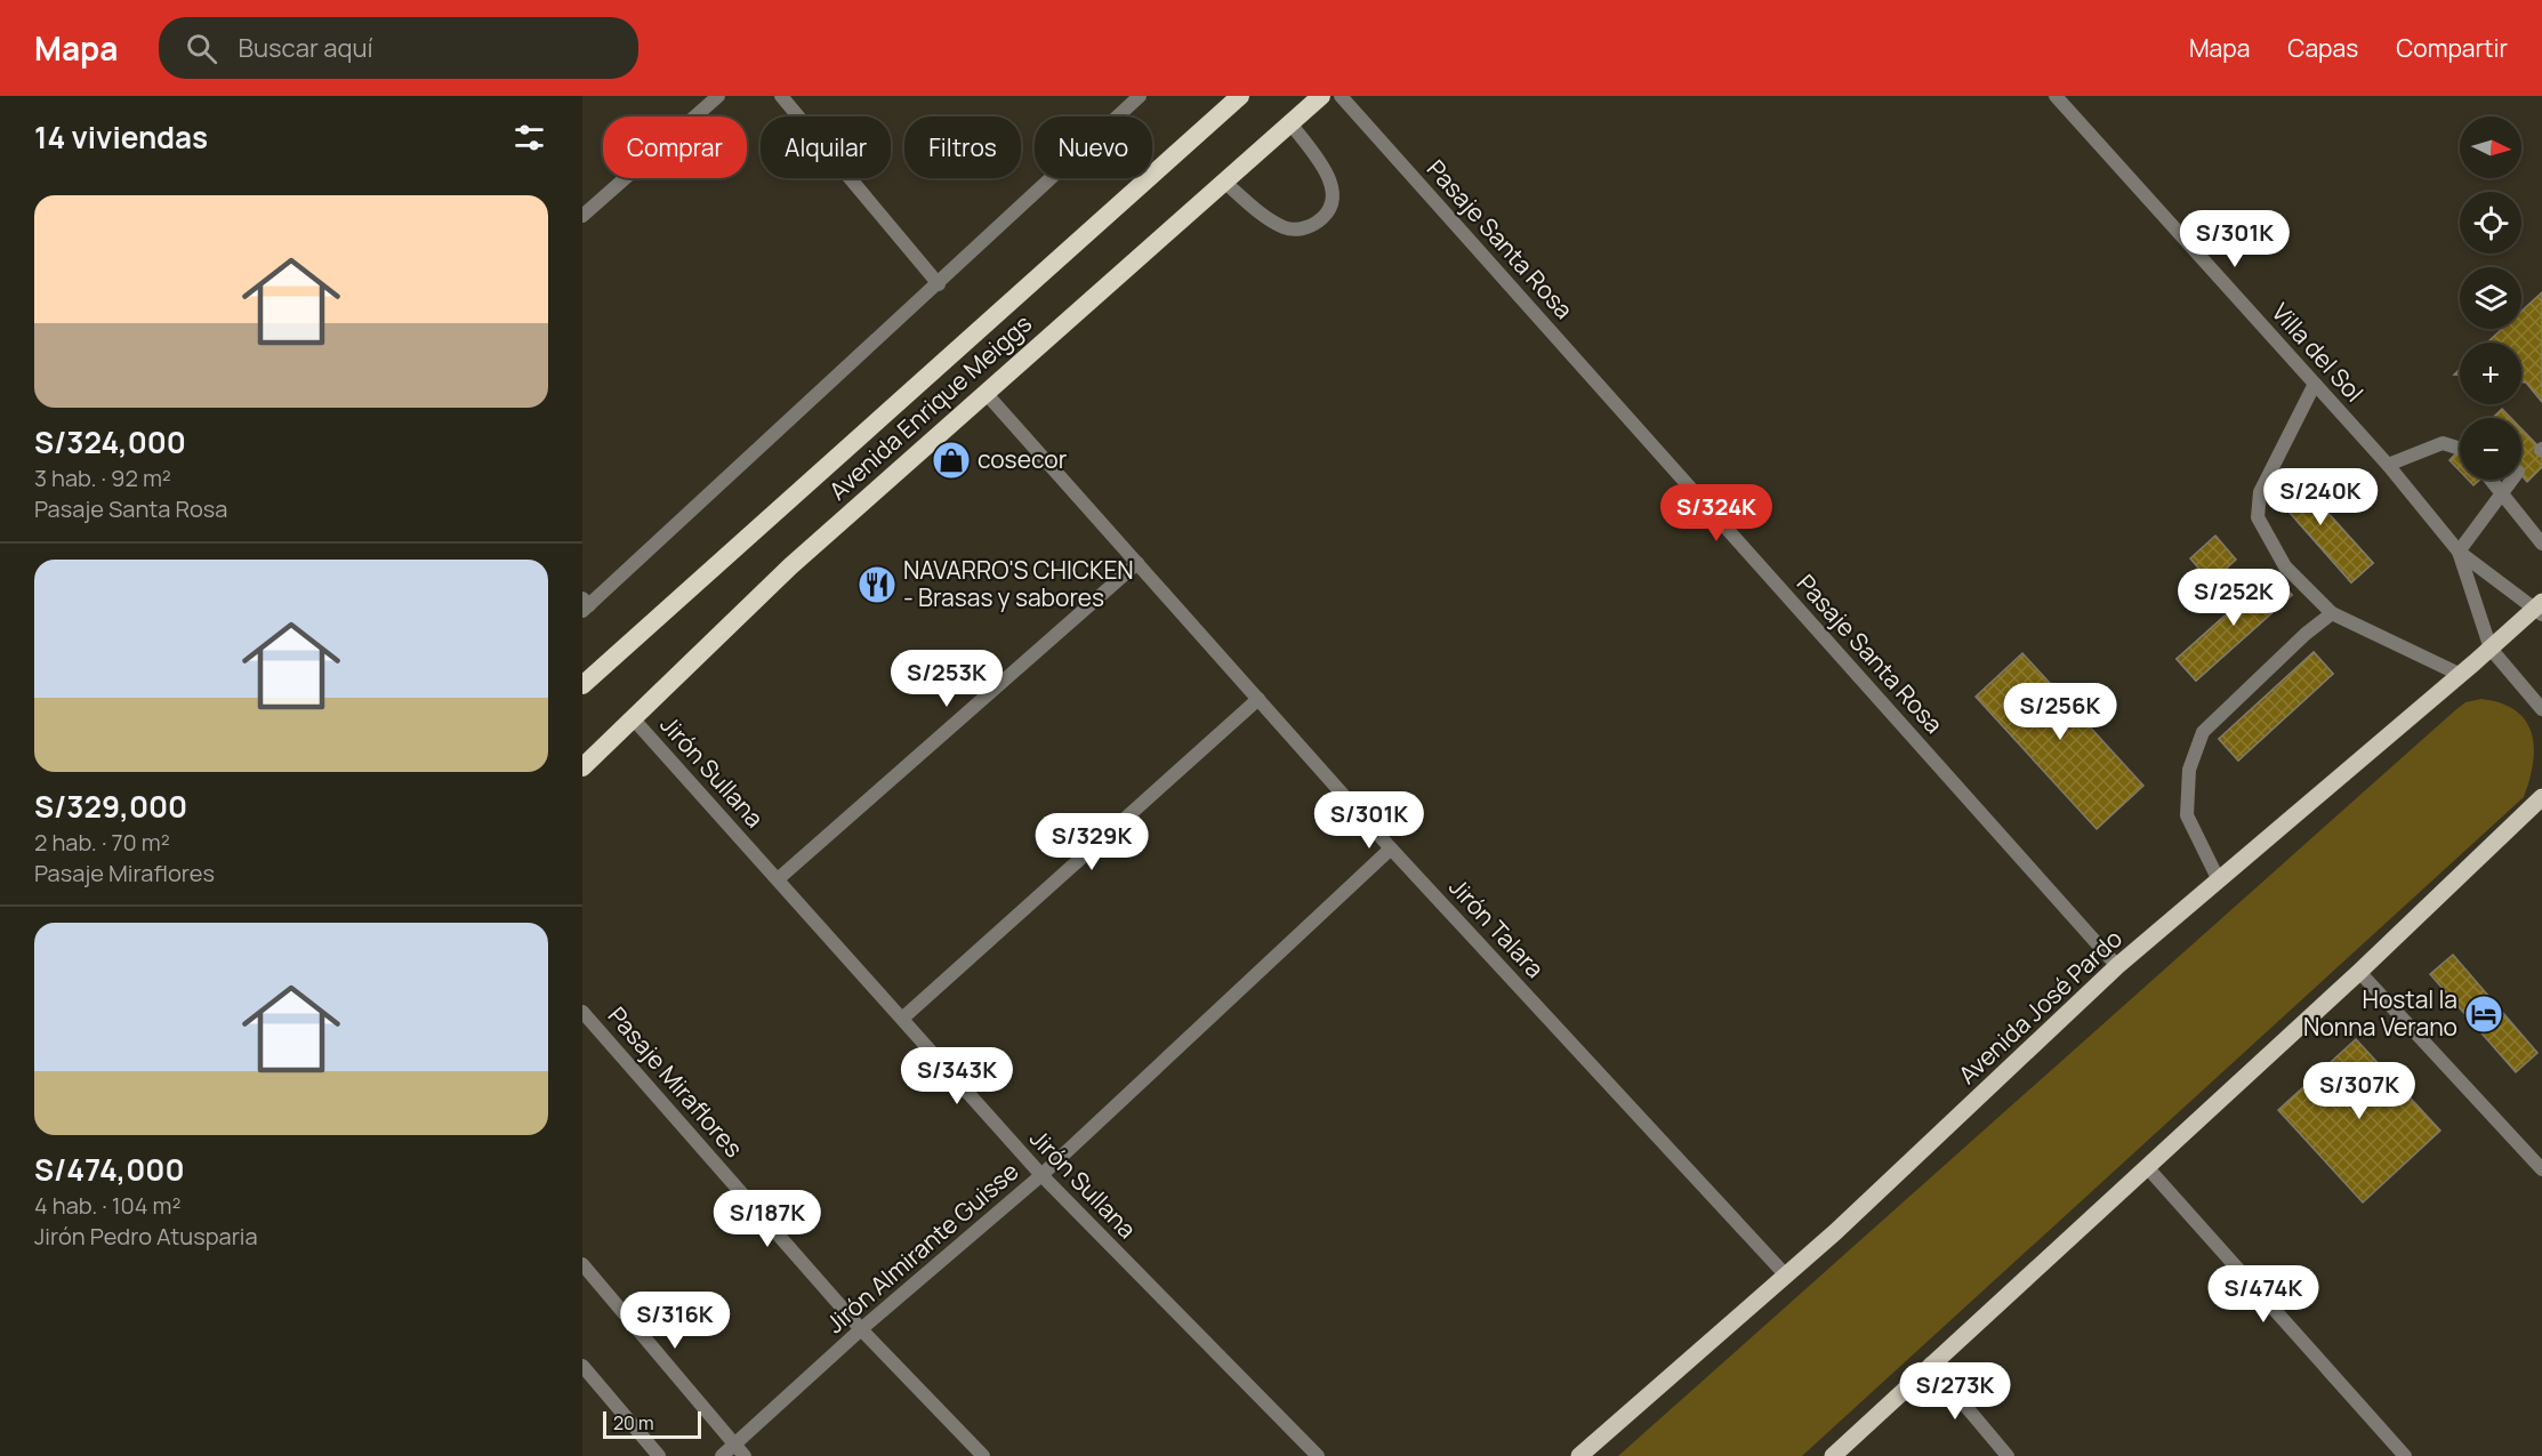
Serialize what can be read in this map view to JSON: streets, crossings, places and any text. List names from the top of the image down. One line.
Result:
{"streets":{"highway":["Avenida Enrique Meiggs"],"main road":["Avenida José Pardo"],"street":["Pasaje Santa Rosa","Villa del Sol","Jirón Sullana","Jirón Talara","Pasaje Miraflores","Jirón Almirante Guisse"]},"crossings":[["Pasaje Santa Rosa","Avenida José Pardo"],["Villa del Sol","Avenida José Pardo"],["Avenida Enrique Meiggs","Jirón Sullana"],["Avenida Enrique Meiggs","Jirón Talara"],["Jirón Sullana","Jirón Almirante Guisse"],["Jirón Talara","Avenida José Pardo"],["Jirón Talara","Jirón Almirante Guisse"],["Pasaje Miraflores","Jirón Almirante Guisse"]],"places":{"shop":["cosecor"],"restaurant":["NAVARRO'S CHICKEN - Brasas y sabores"],"hotel":["Hostal la Nonna Verano"]},"scale_bar":"20 m","north":"right","page":{"header":"Mapa","search":"Buscar aquí","nav":["Mapa","Capas","Compartir"],"heading":"14 viviendas","map_buttons":["+","−"],"chip":["Comprar","Alquilar","Filtros","Nuevo"],"list":[{"name":"S/324,000","note":"3 hab. · 92 m² · Pasaje Santa Rosa"},{"name":"S/329,000","note":"2 hab. · 70 m² · Pasaje Miraflores"},{"name":"S/474,000","note":"4 hab. · 104 m² · Jirón Pedro Atusparia"}],"price":["S/301K","S/240K","S/324K","S/252K","S/253K","S/256K","S/301K","S/329K","S/343K","S/307K","S/187K","S/474K","S/316K","S/273K"],"scale":"20 m"}}
